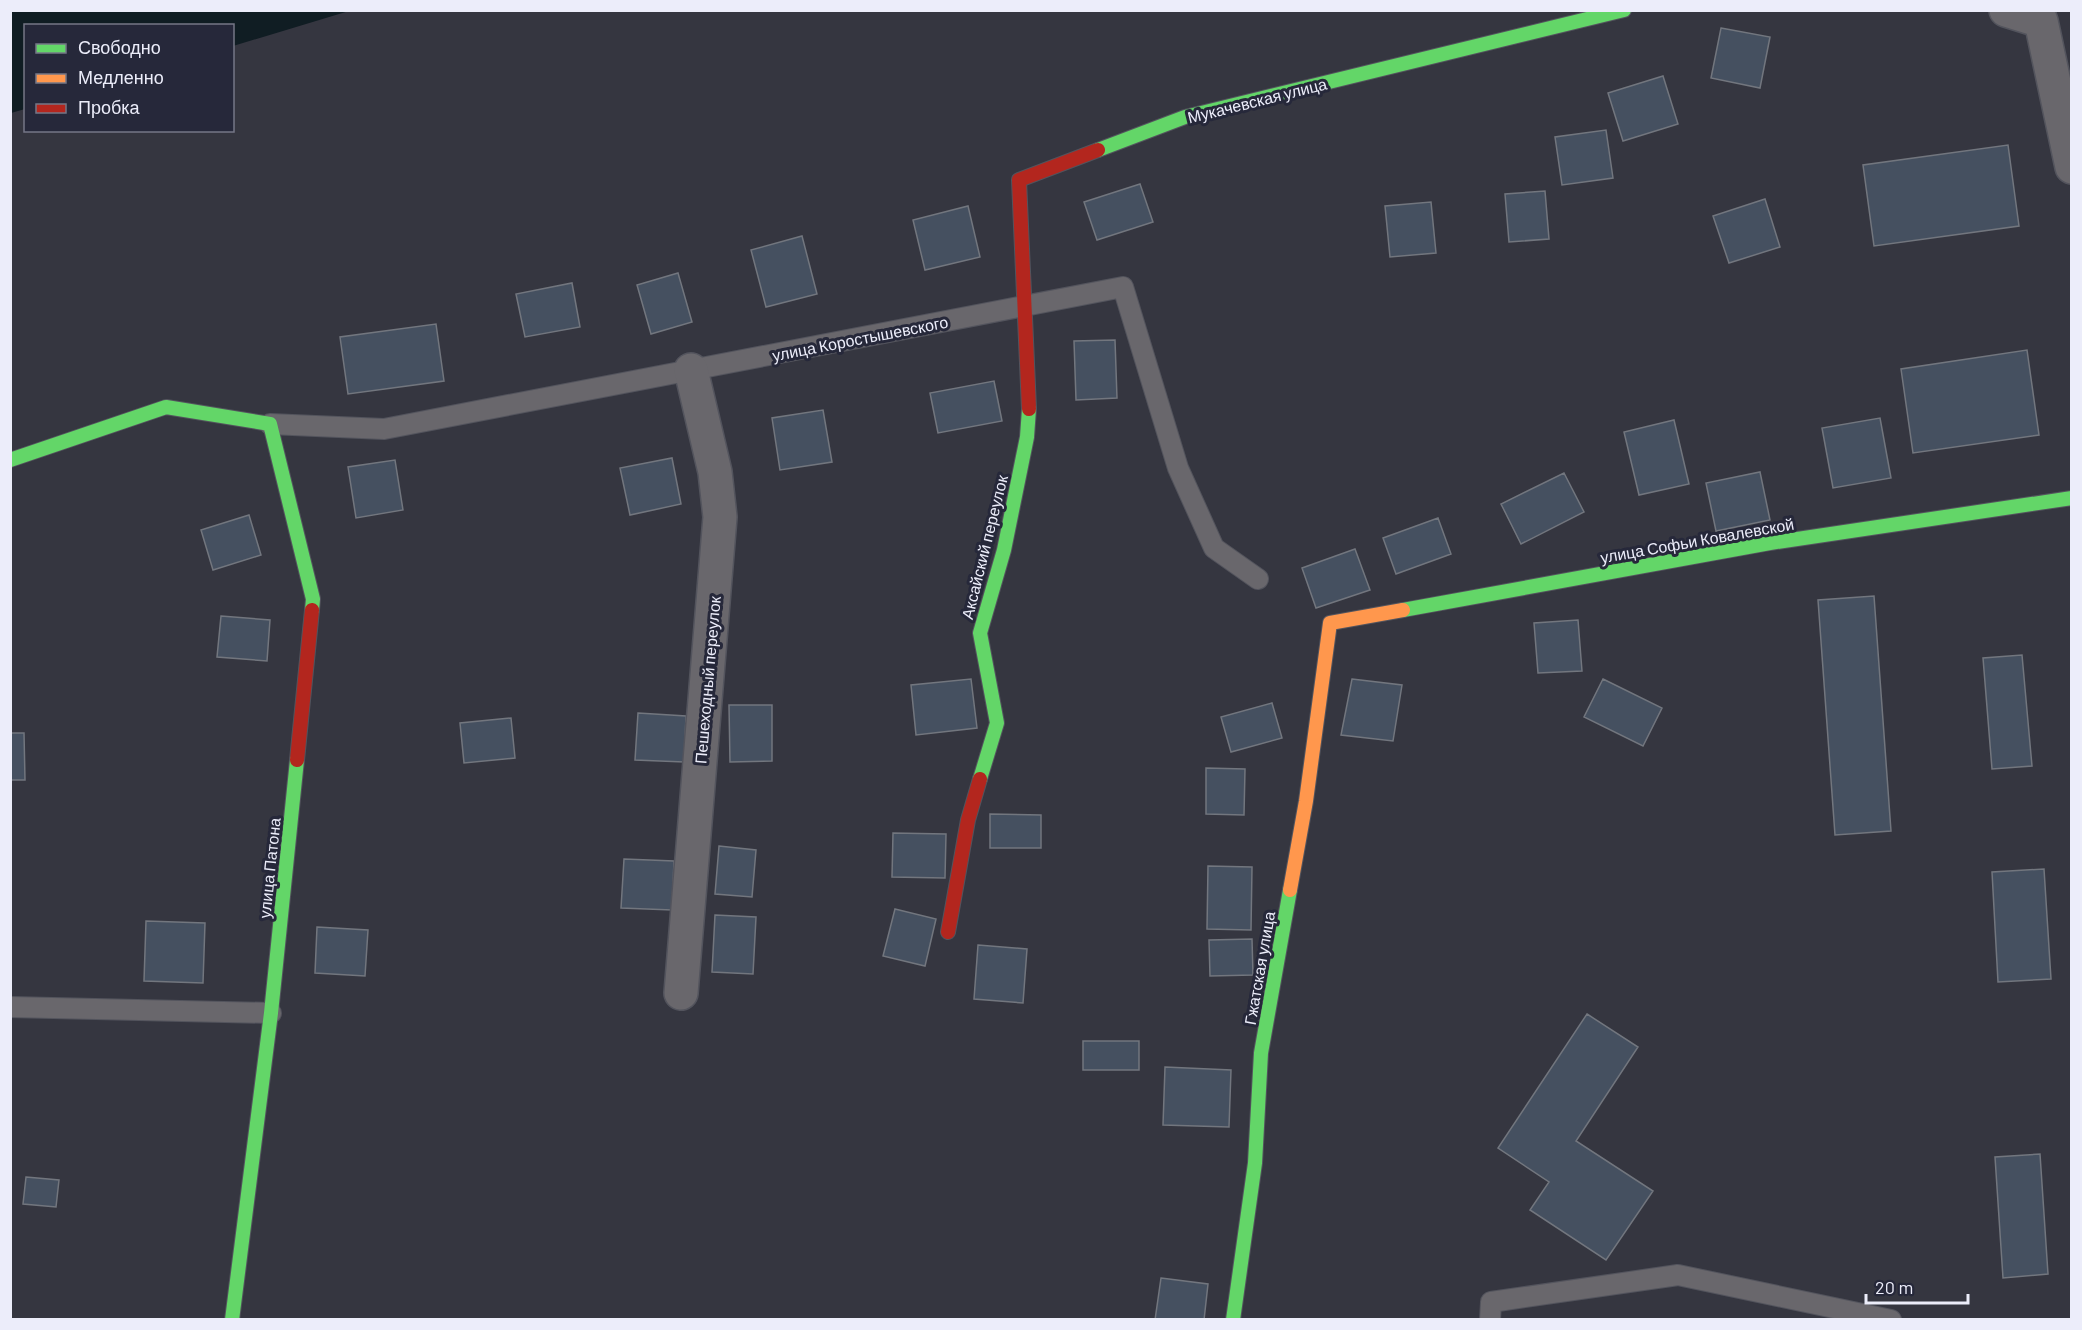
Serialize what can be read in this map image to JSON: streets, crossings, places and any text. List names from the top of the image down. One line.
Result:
{"streets":{"street":["Мукачевская улица","улица Софьи Ковалевской","Аксайский переулок","Пешеходный переулок","улица Патона","Гжатская улица"],"lane":["улица Коростышевского"]},"crossings":[["Мукачевская улица","улица Коростышевского"],["Мукачевская улица","Аксайский переулок"],["улица Коростышевского","Аксайский переулок"],["улица Коростышевского","Пешеходный переулок"],["улица Коростышевского","улица Патона"],["улица Софьи Ковалевской","Гжатская улица"]],"legend":["Свободно","Медленно","Пробка"],"scale_bar":"20 m"}
